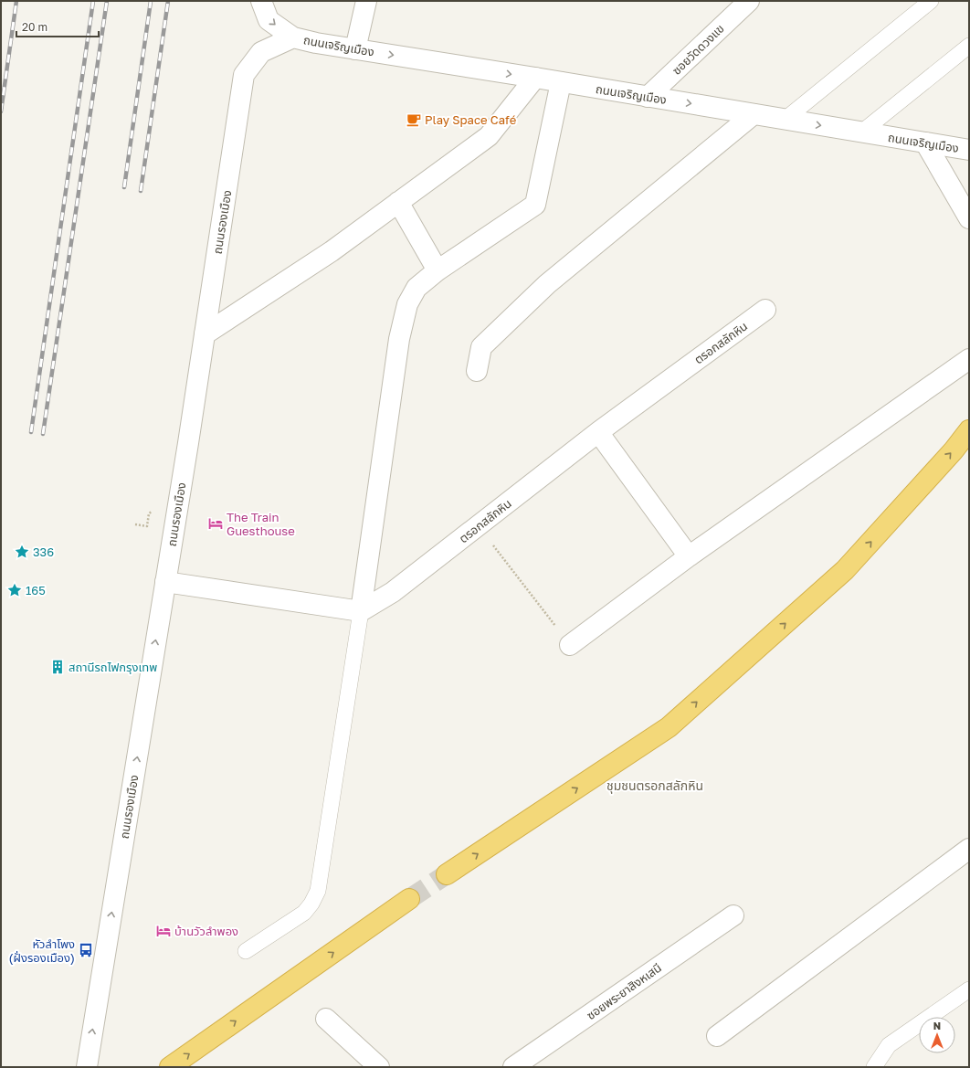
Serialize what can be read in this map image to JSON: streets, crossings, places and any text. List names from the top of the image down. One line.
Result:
{"streets":{"street":["ถนนเจริญเมือง","ซอยวัดดวงแข","ถนนรองเมือง","ตรอกสลักหิน","ซอยพระยาสิงหเสนี"]},"crossings":[["ถนนเจริญเมือง","ซอยวัดดวงแข"],["ถนนเจริญเมือง","ถนนรองเมือง"]],"one_way":["ถนนเจริญเมือง","ถนนรองเมือง"],"districts":["ชุมชนตรอกสลักหิน"],"places":{"cafe":["Play Space Café"],"hotel":["The Train Guesthouse","บ้านวัวลำพอง"],"place":["336","165"],"building":["สถานีรถไฟกรุงเทพ"],"bus stop":["หัวลำโพง (ฝั่งรองเมือง)"]},"scale_bar":"20 m","north":"top"}
